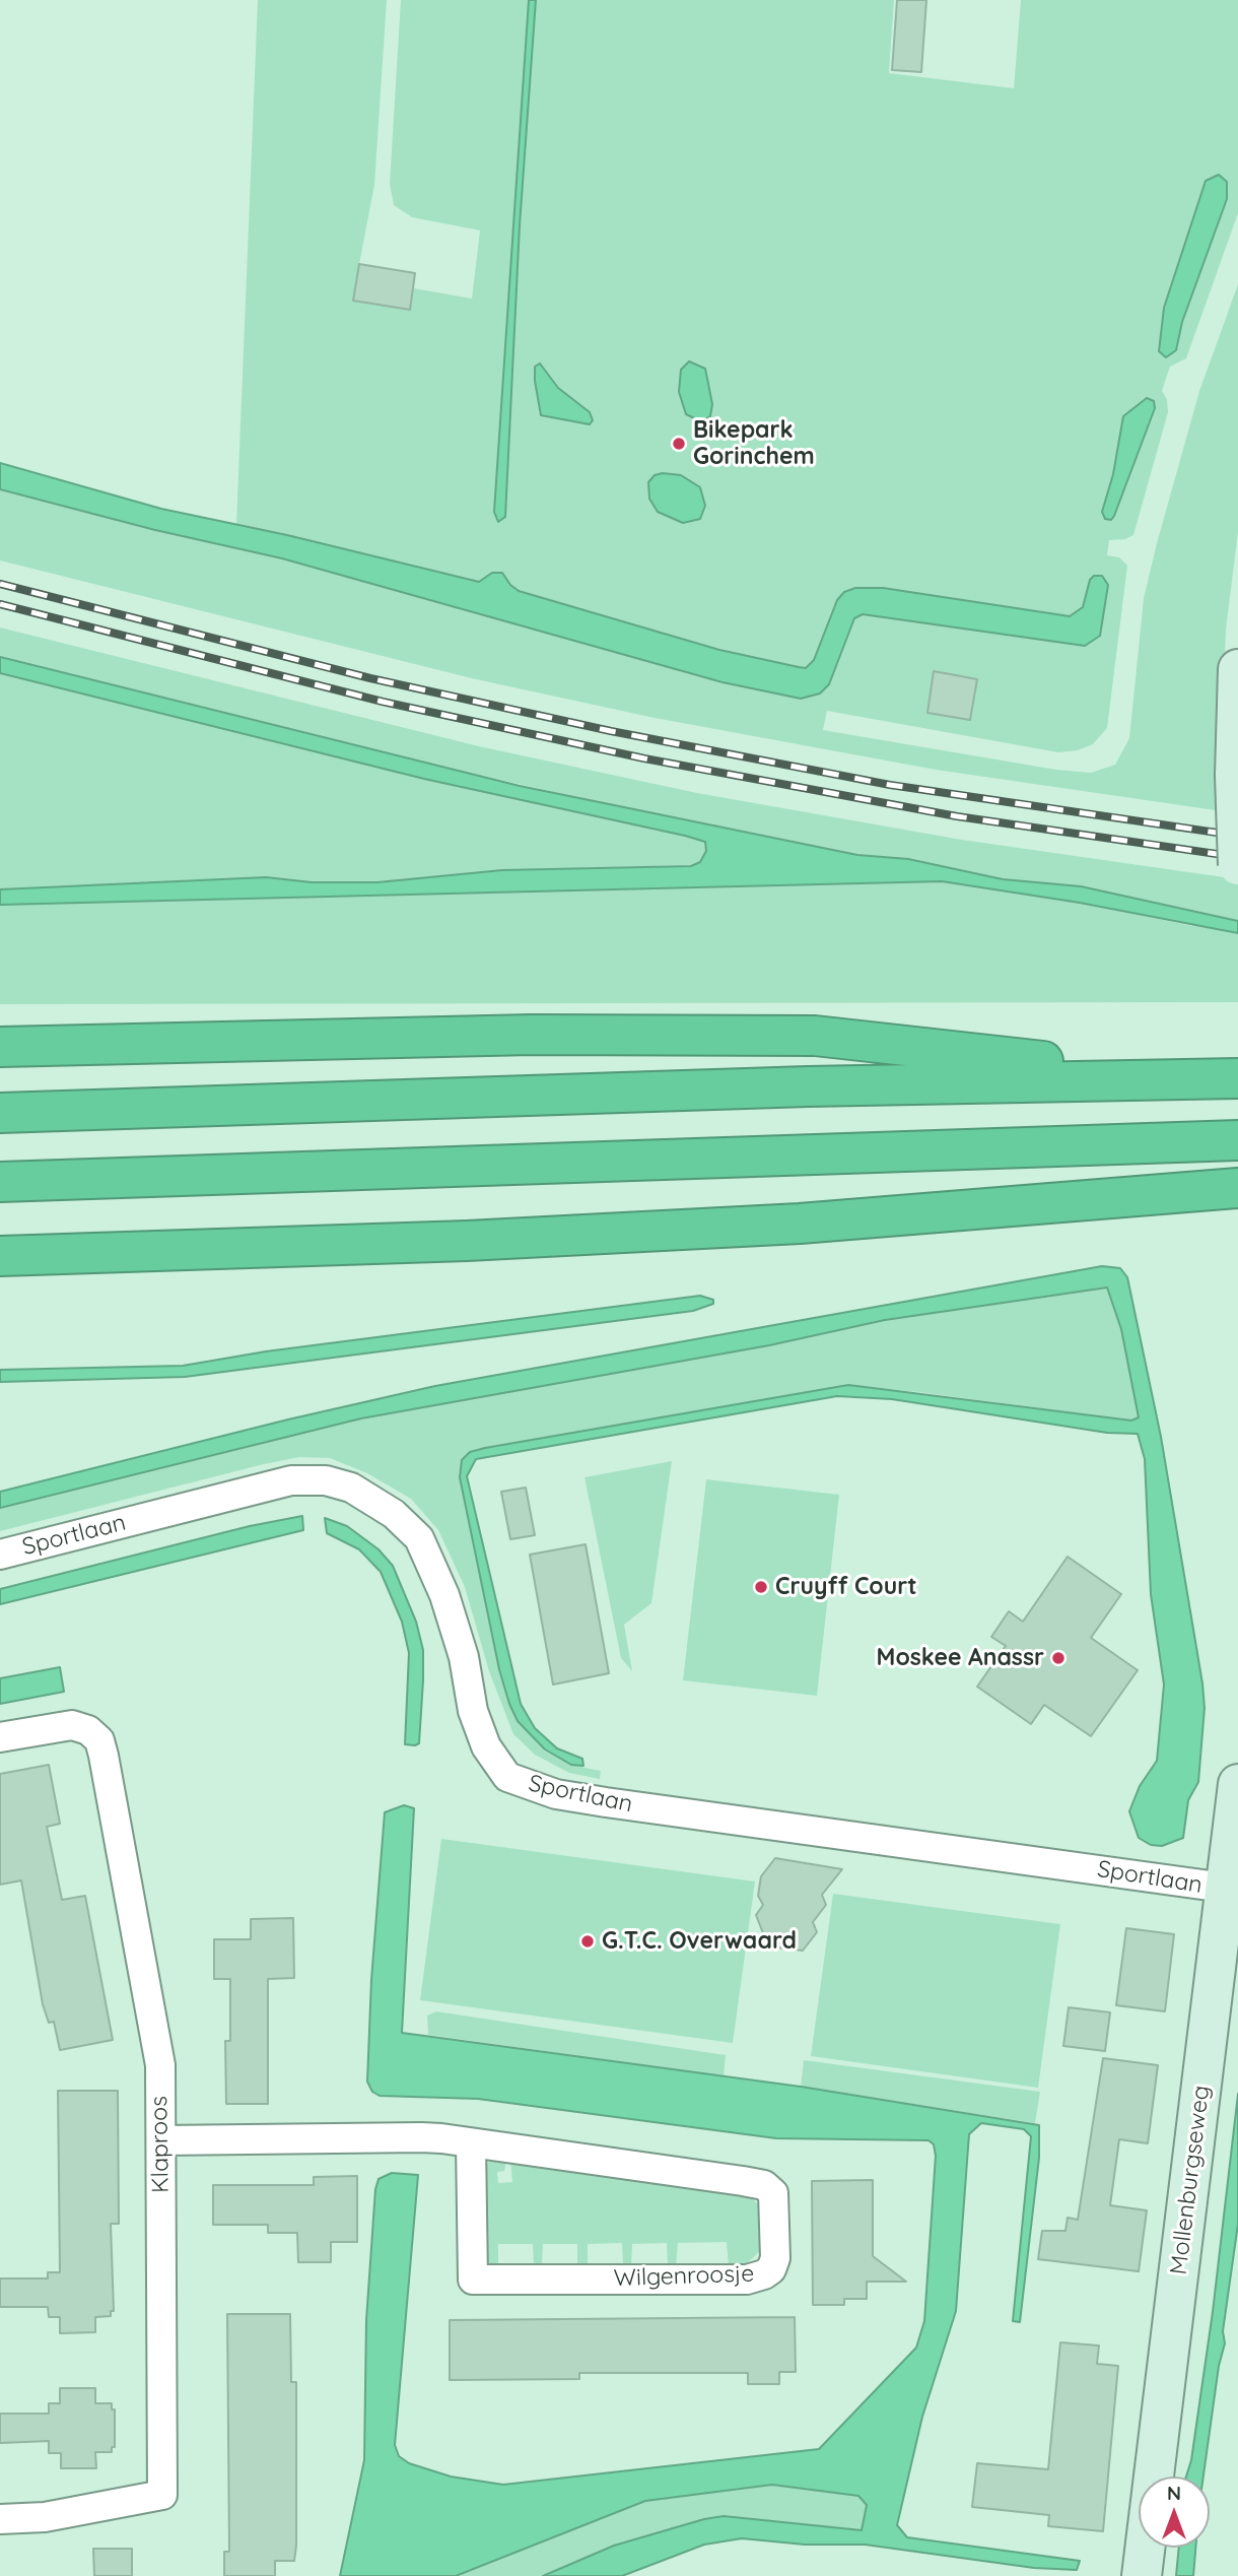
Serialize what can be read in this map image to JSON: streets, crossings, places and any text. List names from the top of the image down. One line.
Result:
{"streets":{"street":["Sportlaan","Klaproos","Mollenburgseweg","Wilgenroosje"]},"crossings":[["Sportlaan","Mollenburgseweg"],["Klaproos","Wilgenroosje"]],"places":["Bikepark Gorinchem","Cruyff Court","Moskee Anassr","G.T.C. Overwaard"],"north":"top"}
